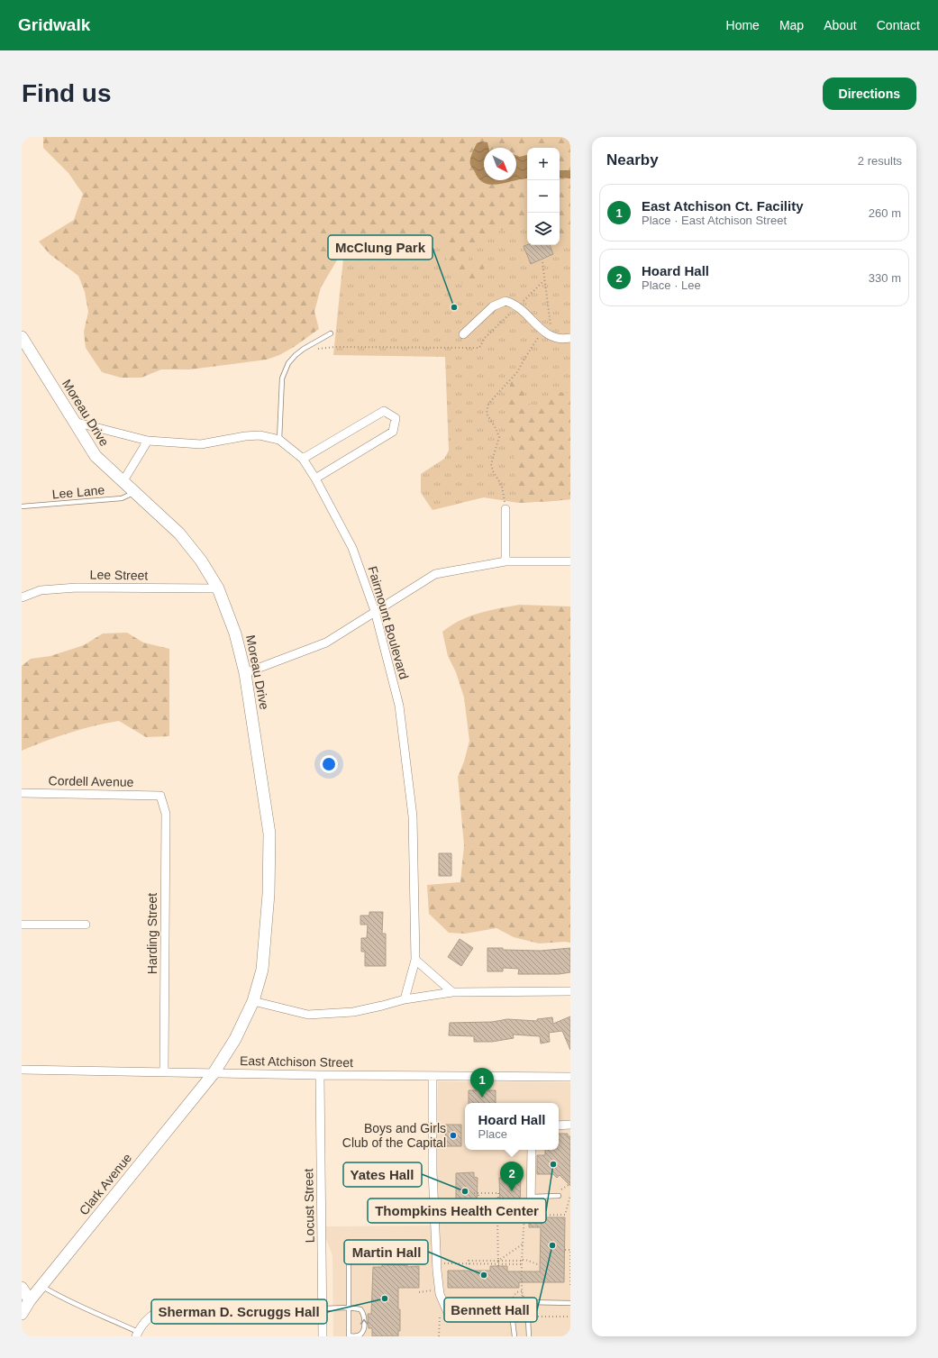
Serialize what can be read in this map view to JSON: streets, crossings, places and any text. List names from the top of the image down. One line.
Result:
{"streets":{"main road":["Moreau Drive","Clark Avenue"],"street":["Lee Street","Fairmount Boulevard","Cordell Avenue","Harding Street","East Atchison Street","Locust Street"],"lane":["Lee Lane"]},"crossings":[["Moreau Drive","Lee Lane"],["Moreau Drive","Lee Street"],["Moreau Drive","Fairmount Boulevard"],["Moreau Drive","East Atchison Street"],["Moreau Drive","Clark Avenue"],["Cordell Avenue","Harding Street"],["Harding Street","East Atchison Street"],["East Atchison Street","Clark Avenue"],["East Atchison Street","Locust Street"]],"places":["McClung Park","Boys and Girls Club of the Capital","Thompkins Health Center","Yates Hall","Bennett Hall","Martin Hall","Sherman D. Scruggs Hall"],"north":"bottom right","page":{"header":"Gridwalk","nav":["Home","Map","About","Contact"],"buttons":"Directions","title":"Find us","heading":["Nearby","2 results"],"map_buttons":["+","−"],"list":[{"mark":"1","name":"East Atchison Ct. Facility","note":"Place · East Atchison Street","value":"260 m"},{"mark":"2","name":"Hoard Hall","note":"Place · Lee","value":"330 m"}],"pins":["1","2"],"popup":["Hoard Hall","Place"]}}
